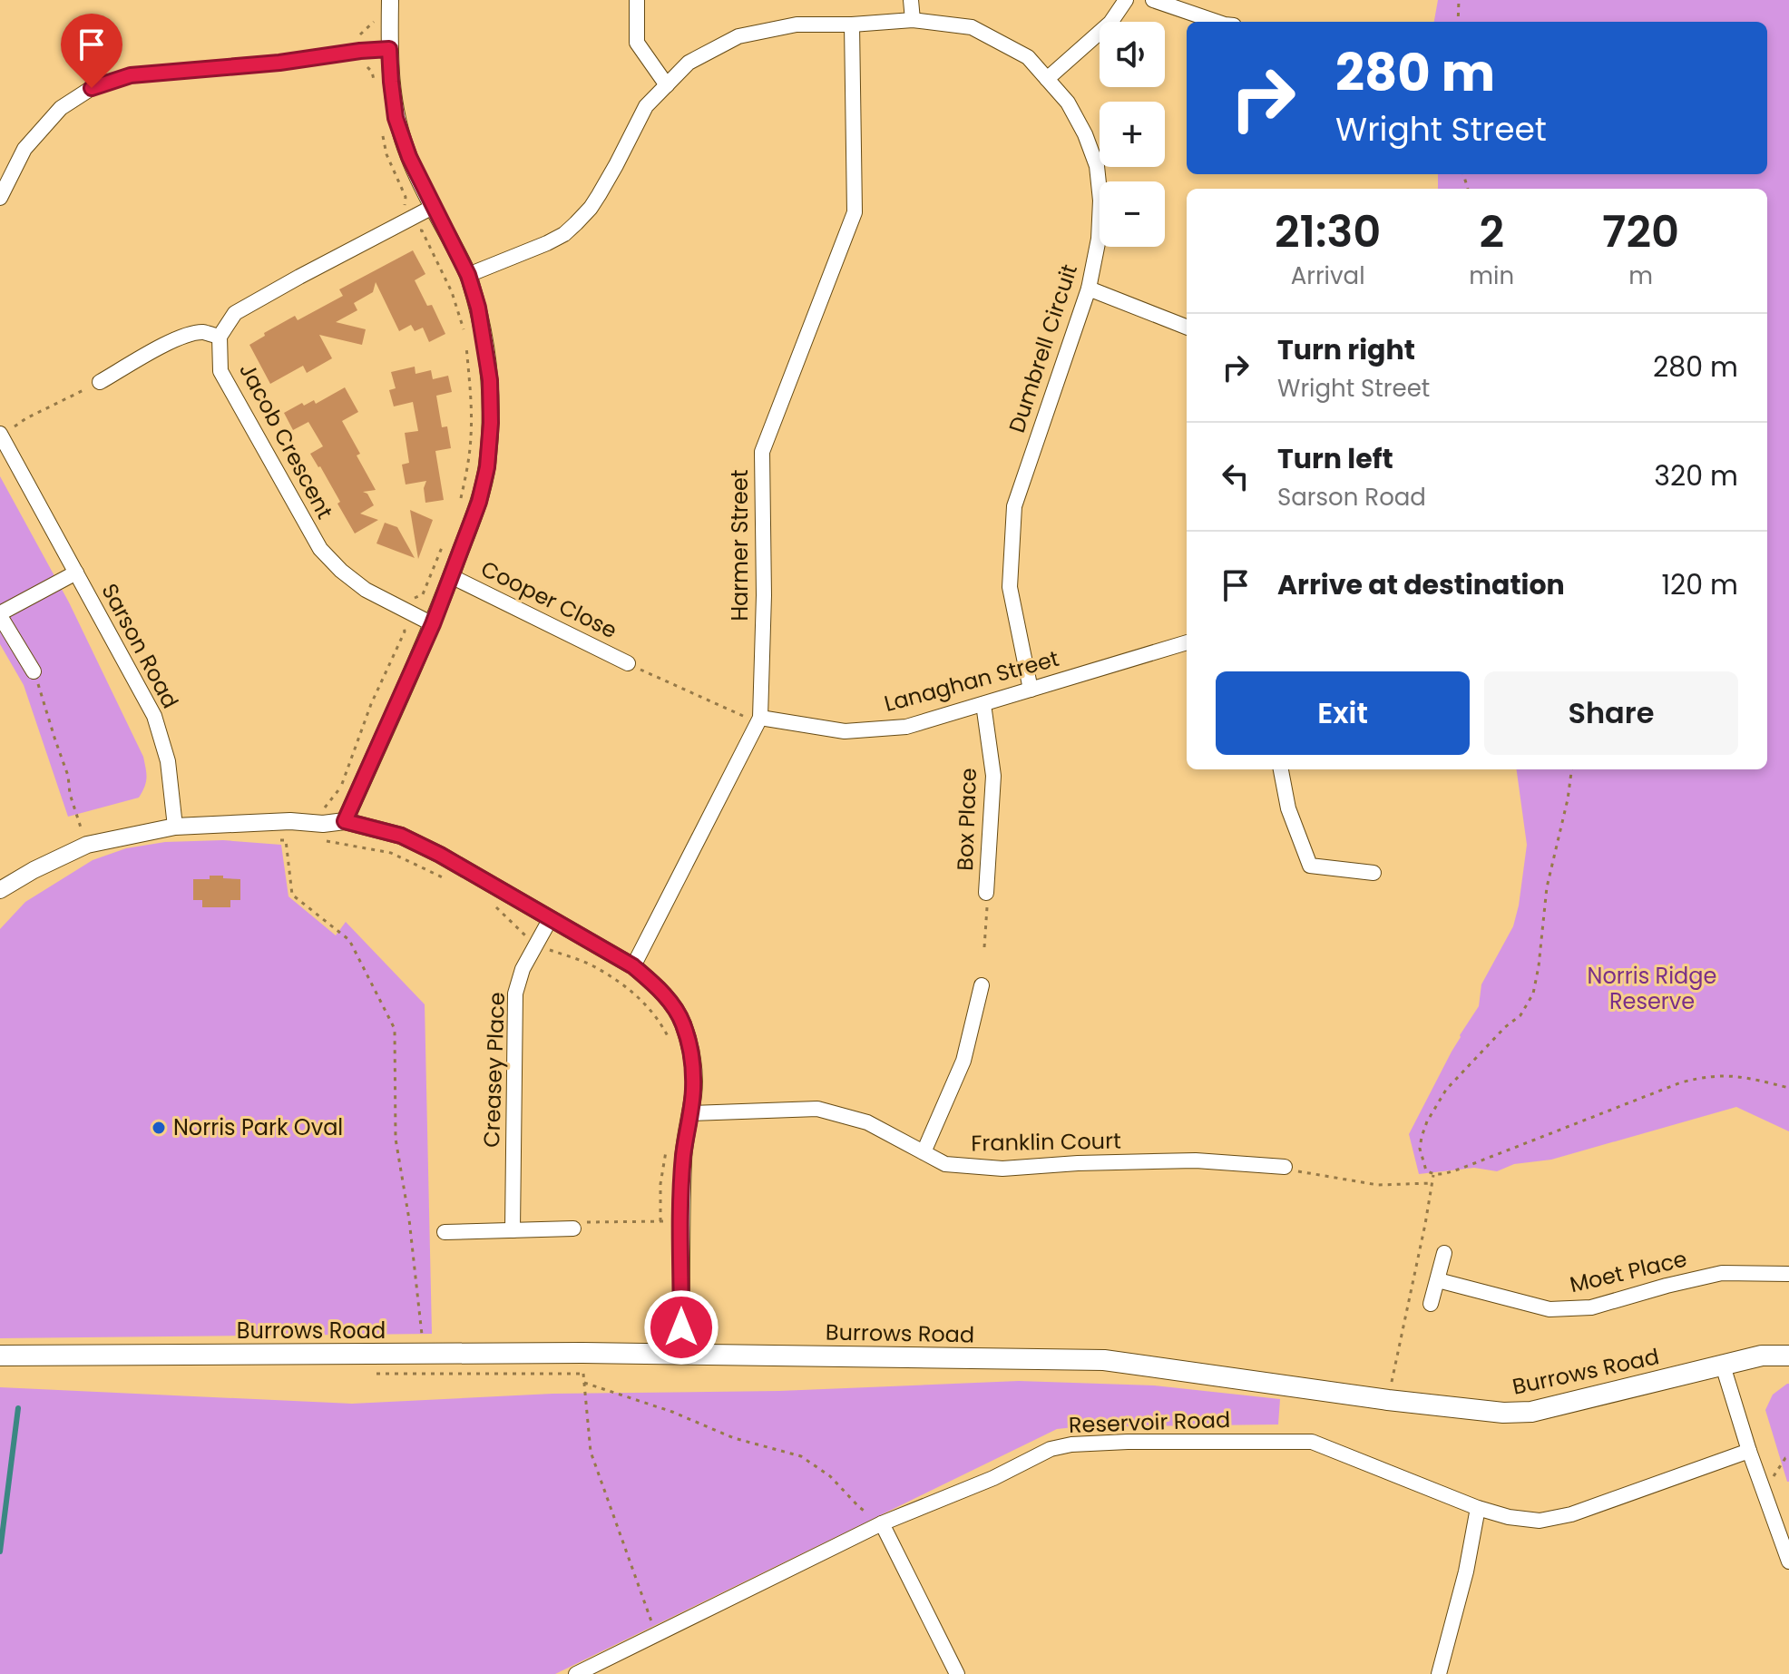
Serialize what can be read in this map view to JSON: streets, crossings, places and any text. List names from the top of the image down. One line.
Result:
{"streets":{"main road":["Burrows Road"],"street":["Dumbrell Circuit","Jacob Crescent","Harmer Street","Cooper Close","Sarson Road","Lanaghan Street","Box Place","Creasey Place","Franklin Court","Moet Place","Reservoir Road"]},"crossings":[["Dumbrell Circuit","Harmer Street"],["Dumbrell Circuit","Lanaghan Street"],["Harmer Street","Lanaghan Street"],["Lanaghan Street","Box Place"]],"parks":["Norris Ridge Reserve"],"places":["Norris Park Oval"],"page":{"map_buttons":["+","−"],"turn":["280 m","Wright Street"],"eta":["21:30","Arrival","2","min","720","m"],"list":[{"name":"Turn right","note":"Wright Street","value":"280 m"},{"name":"Turn left","note":"Sarson Road","value":"320 m"},{"name":"Arrive at destination","value":"120 m"}],"buttons":["Exit","Share"]}}
